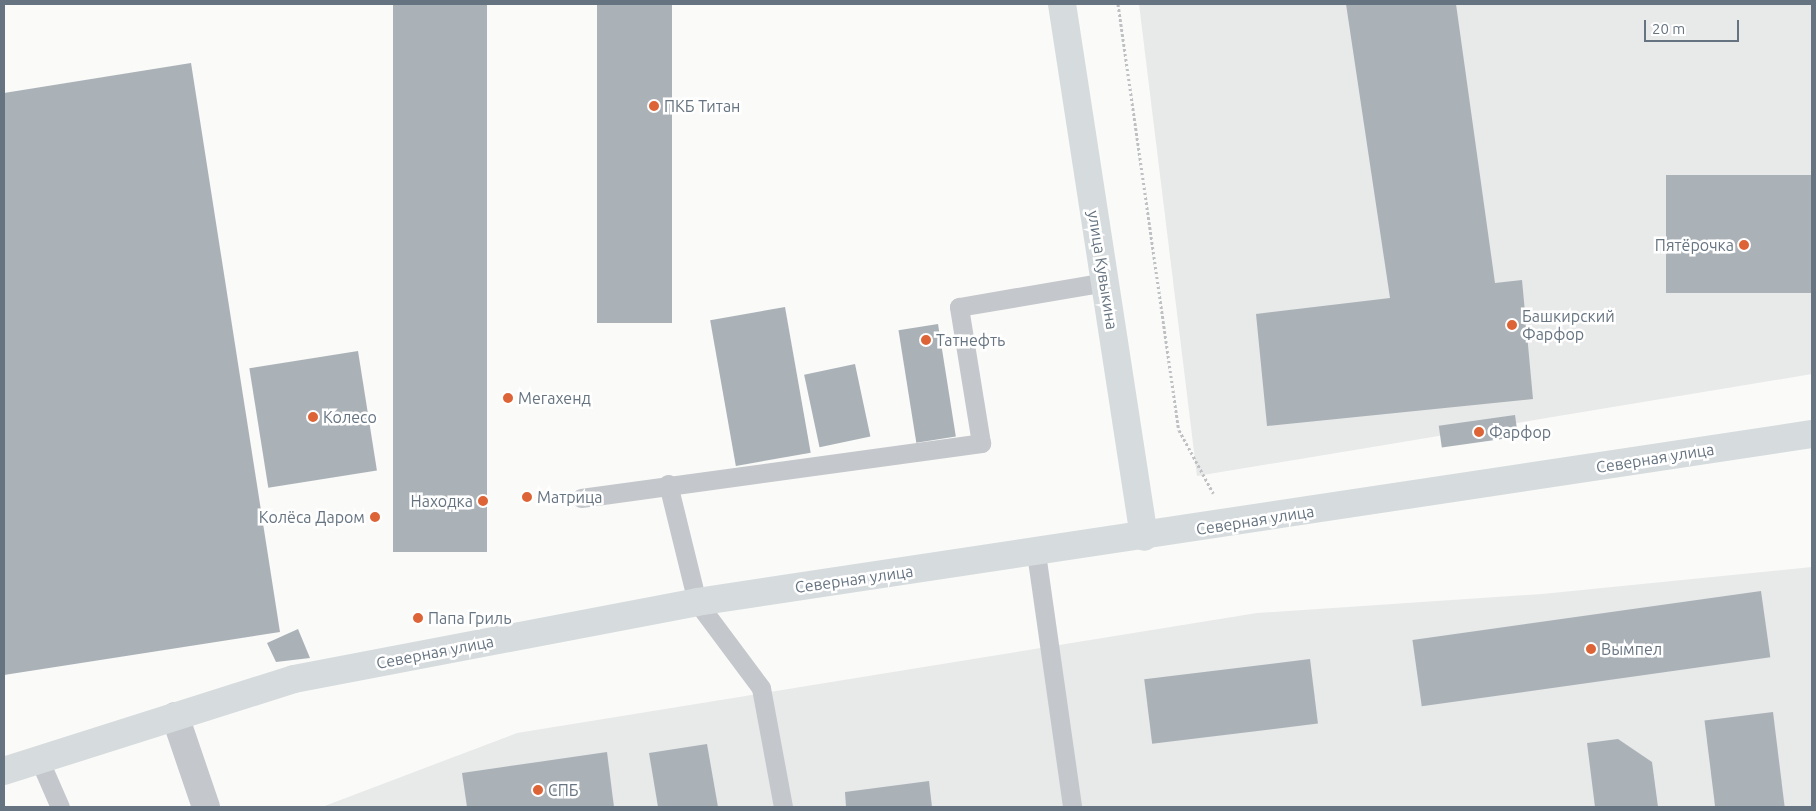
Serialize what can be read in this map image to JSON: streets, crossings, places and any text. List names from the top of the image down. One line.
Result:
{"streets":{"main road":["улица Кувыкина","Северная улица"]},"crossings":[["улица Кувыкина","Северная улица"]],"places":["ПКБ Титан","Пятёрочка","Башкирский Фарфор","Татнефть","Мегахенд","Колесо","Фарфор","Матрица","Находка","Колёса Даром","Папа Гриль","Вымпел","СПБ"],"scale_bar":"20 m"}
